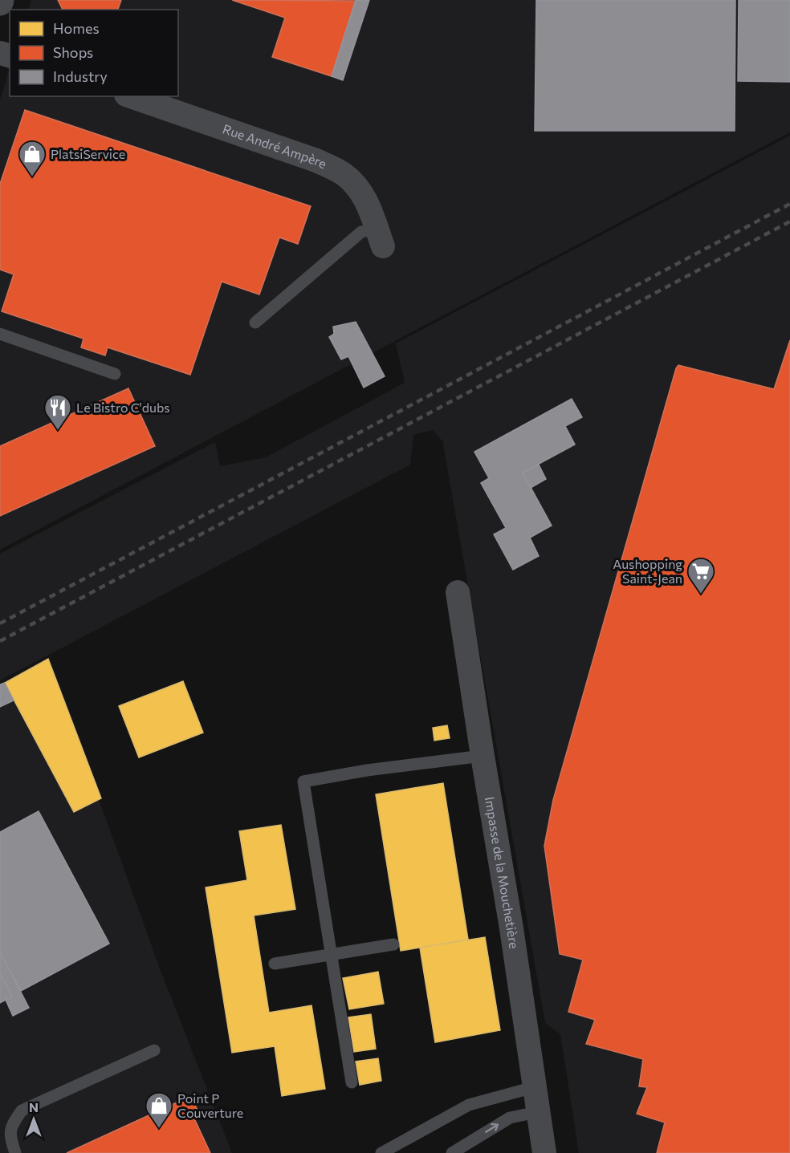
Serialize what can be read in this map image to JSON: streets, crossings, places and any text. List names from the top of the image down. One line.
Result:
{"streets":{"street":["Rue André Ampère","Impasse de la Mouchetière"]},"places":{"shop":["PlatsiService","Point P Couverture"],"restaurant":["Le Bistro C'dubs"],"supermarket":["Aushopping Saint-Jean"]},"legend":["Homes","Shops","Industry"],"north":"top"}
